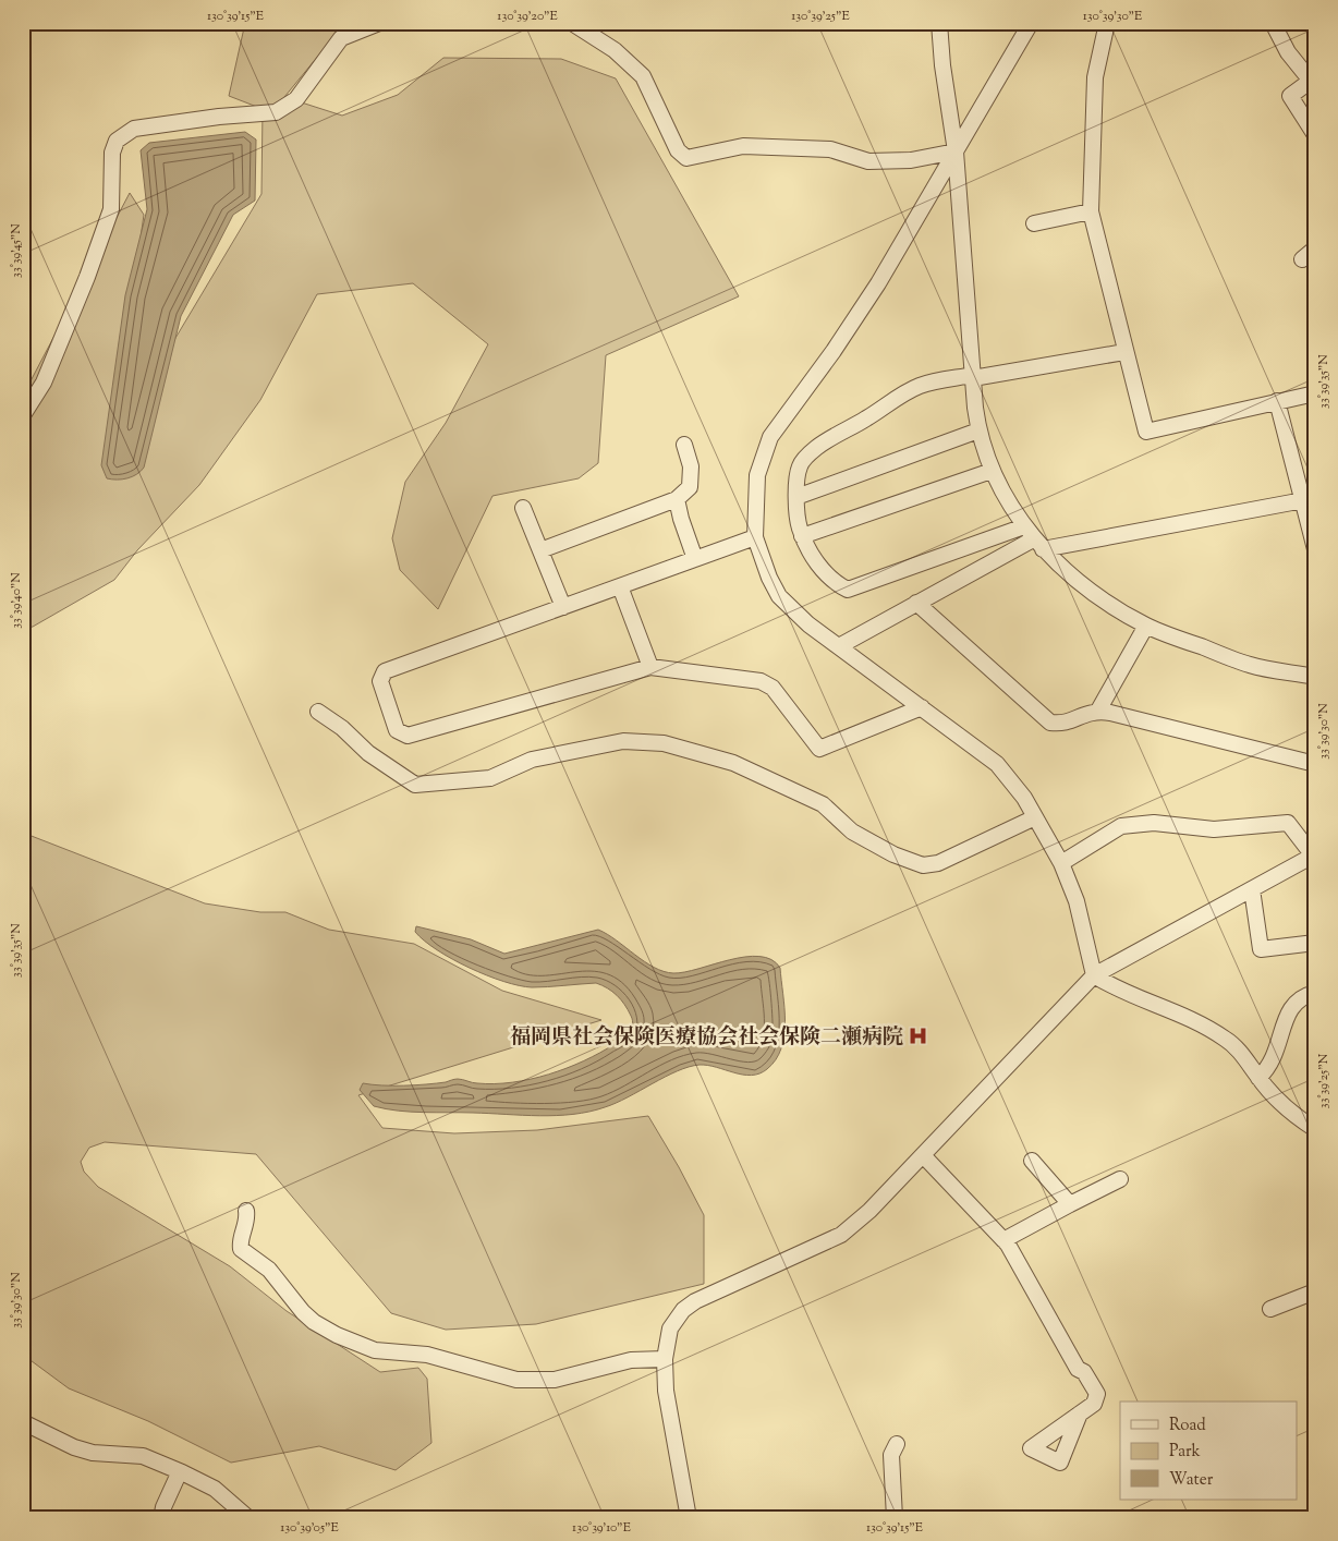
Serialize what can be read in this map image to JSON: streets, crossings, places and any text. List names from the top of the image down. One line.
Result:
{"places":{"hospital":["福岡県社会保険医療協会社会保険二瀬病院"]},"legend":["Road","Park","Water"],"coordinates":["130°39'15\"E","130°39'20\"E","130°39'25\"E","130°39'30\"E","33°39'45\"N","33°39'35\"N","33°39'40\"N","33°39'30\"N","33°39'25\"N","130°39'05\"E","130°39'10\"E"]}
